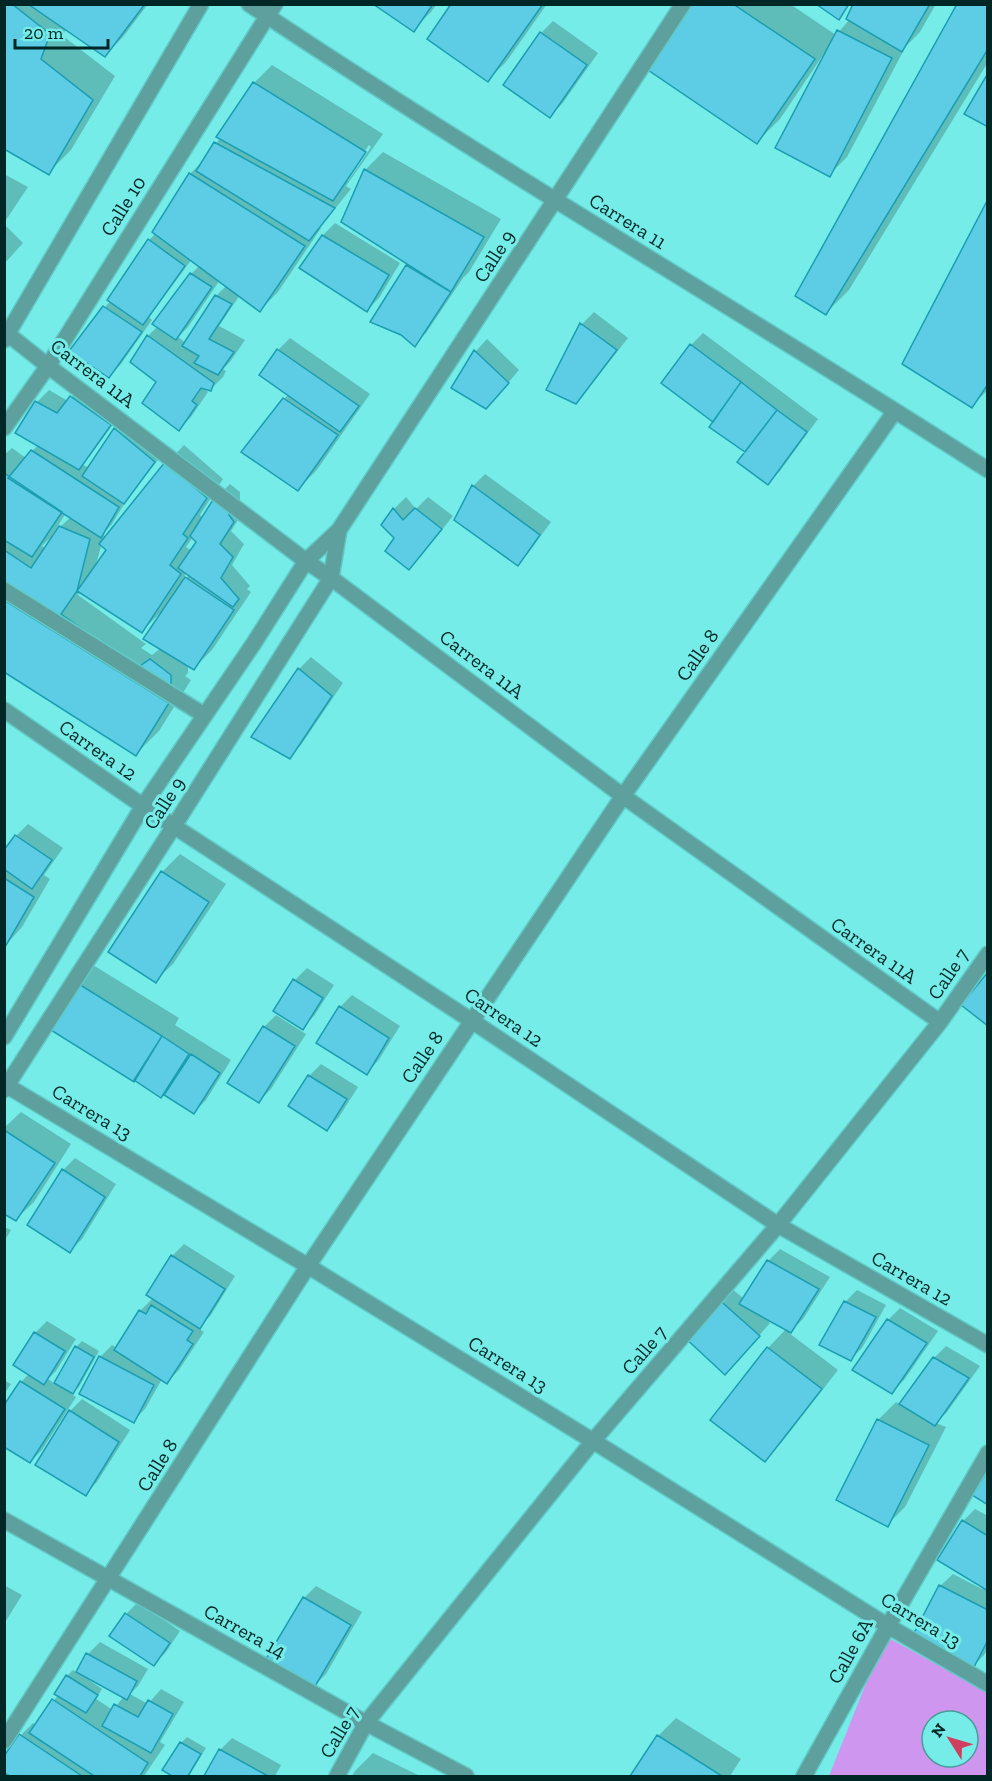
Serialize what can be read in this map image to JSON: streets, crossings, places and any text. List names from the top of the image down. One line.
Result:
{"streets":{"street":["Calle 10","Carrera 11","Calle 9","Carrera 11A","Calle 8","Carrera 12","Calle 7","Carrera 13","Carrera 14","Calle 6A"]},"crossings":[["Calle 10","Carrera 11"],["Calle 10","Carrera 11A"],["Carrera 11","Calle 9"],["Carrera 11","Calle 8"],["Calle 9","Carrera 11A"],["Calle 9","Carrera 12"],["Calle 9","Carrera 13"],["Carrera 11A","Calle 8"],["Carrera 11A","Calle 7"],["Calle 8","Carrera 12"],["Calle 8","Carrera 13"],["Calle 8","Carrera 14"],["Carrera 12","Calle 7"],["Calle 7","Carrera 13"],["Calle 7","Carrera 14"],["Carrera 13","Calle 6A"]],"scale_bar":"20 m","north":"top left"}
